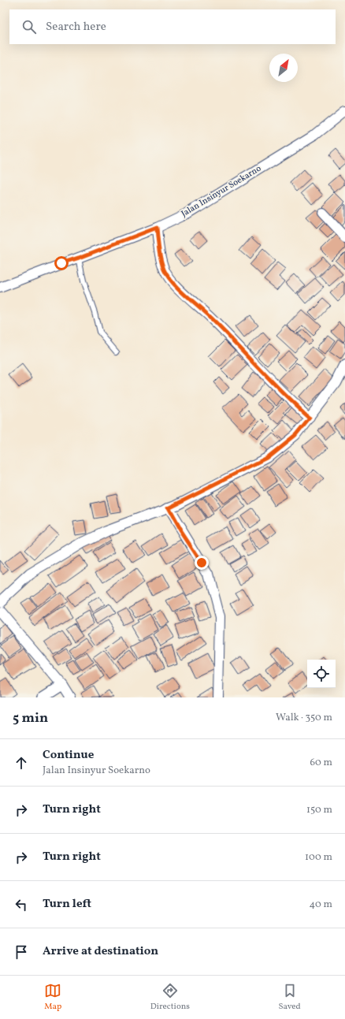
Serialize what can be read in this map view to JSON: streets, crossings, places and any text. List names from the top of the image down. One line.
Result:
{"streets":{"street":["Jalan Insinyur Soekarno"]},"north":"top right","page":{"search":"Search here","heading":["5 min","Walk · 350 m"],"list":[["Continue","Jalan Insinyur Soekarno","60 m"],["Turn right","150 m"],["Turn right","100 m"],["Turn left","40 m"],"Arrive at destination"],"nav":["Map","Directions","Saved"]}}
